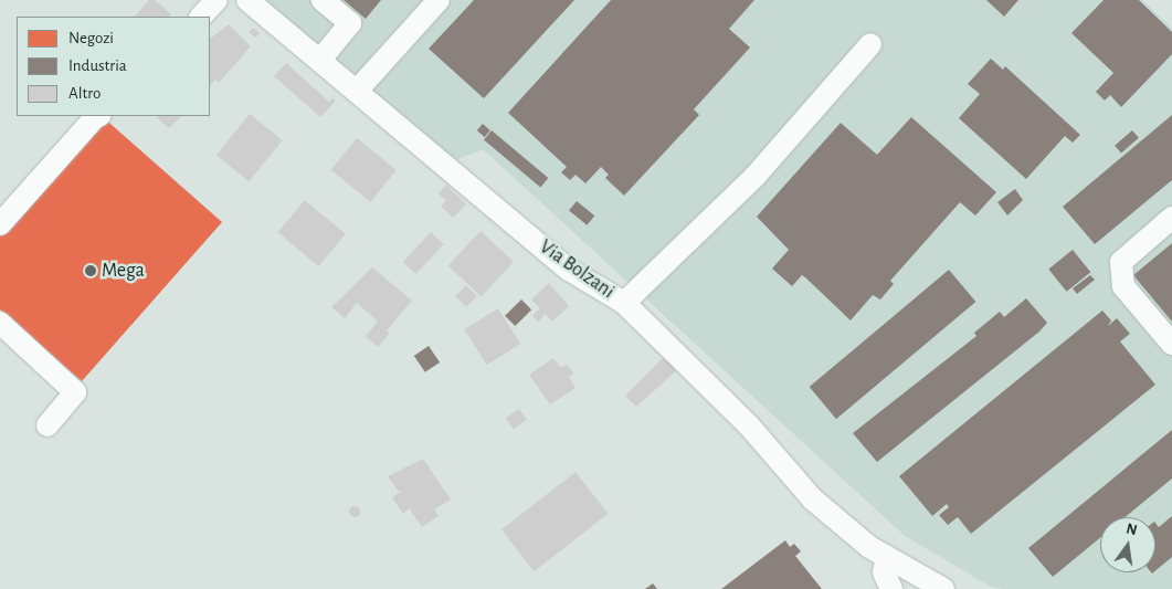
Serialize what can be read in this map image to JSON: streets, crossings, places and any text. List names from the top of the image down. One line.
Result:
{"streets":{"street":["Via Bolzani"]},"places":["Mega"],"legend":["Negozi","Industria","Altro"],"north":"top"}
